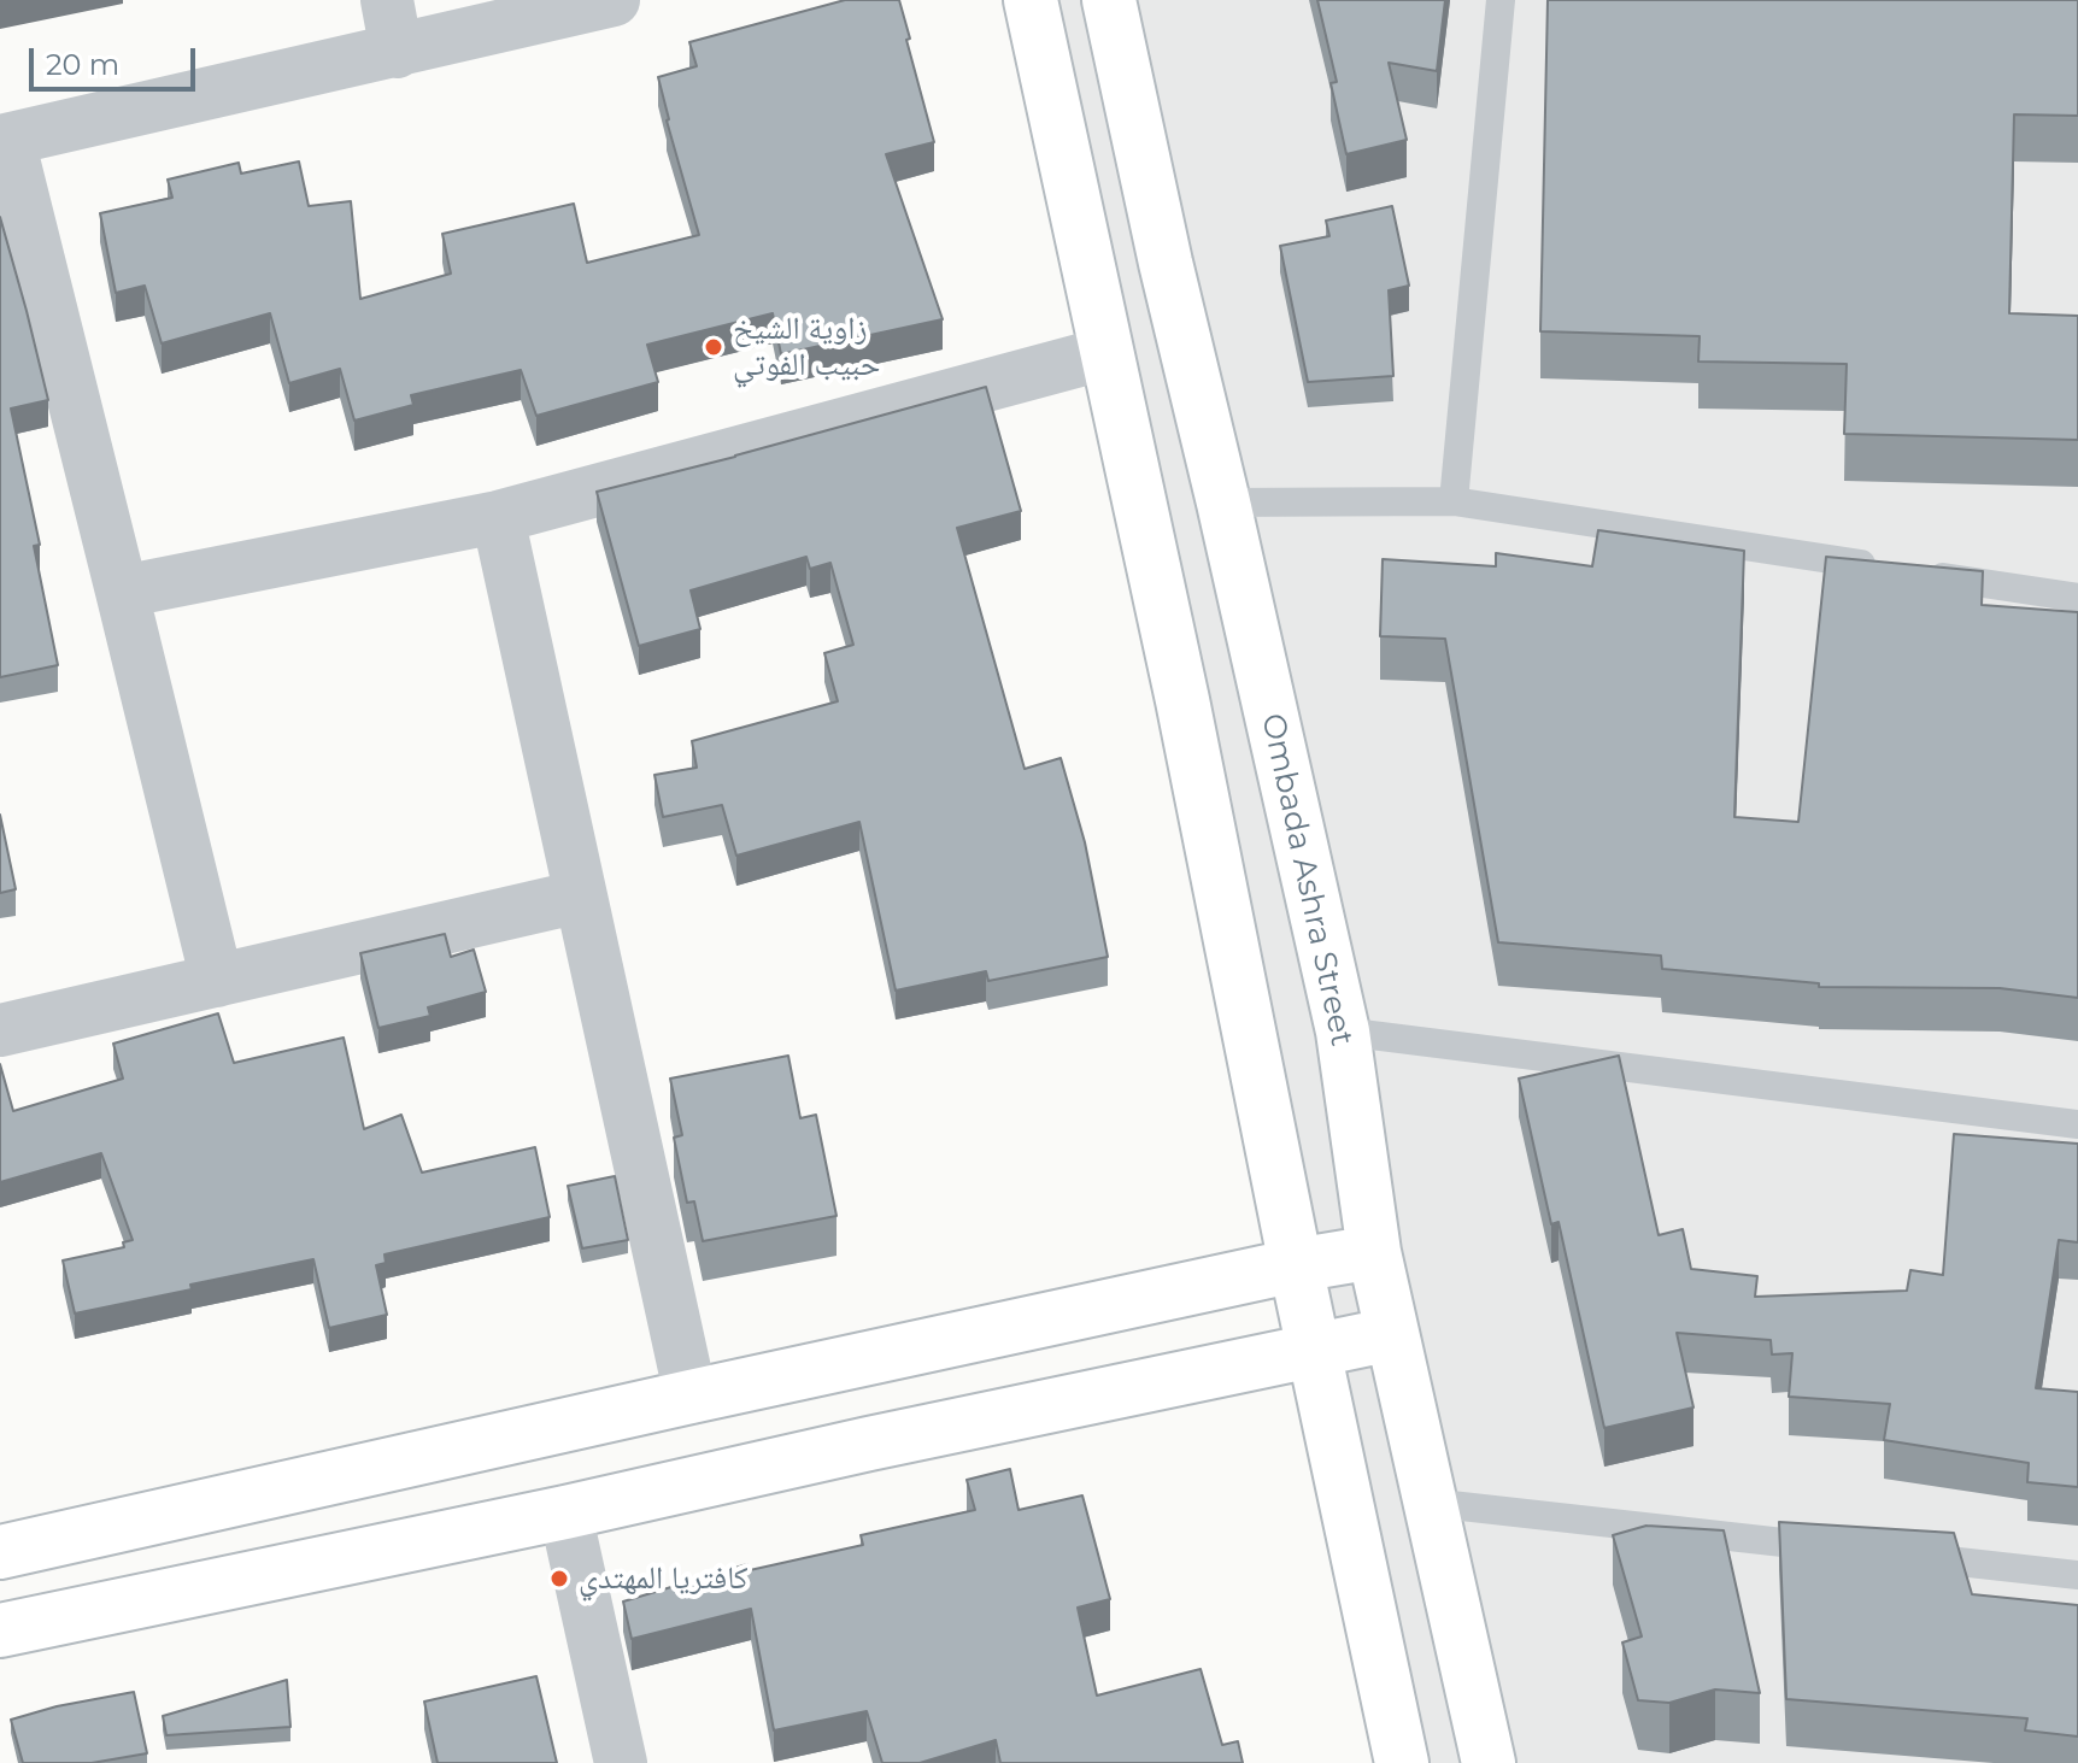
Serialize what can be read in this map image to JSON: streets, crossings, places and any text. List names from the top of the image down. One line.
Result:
{"streets":{"main road":["Ombada Ashra Street"]},"places":["زاوية الشيخ حبيب الفوتي","كافتريا المهتدي"],"scale_bar":"20 m"}
